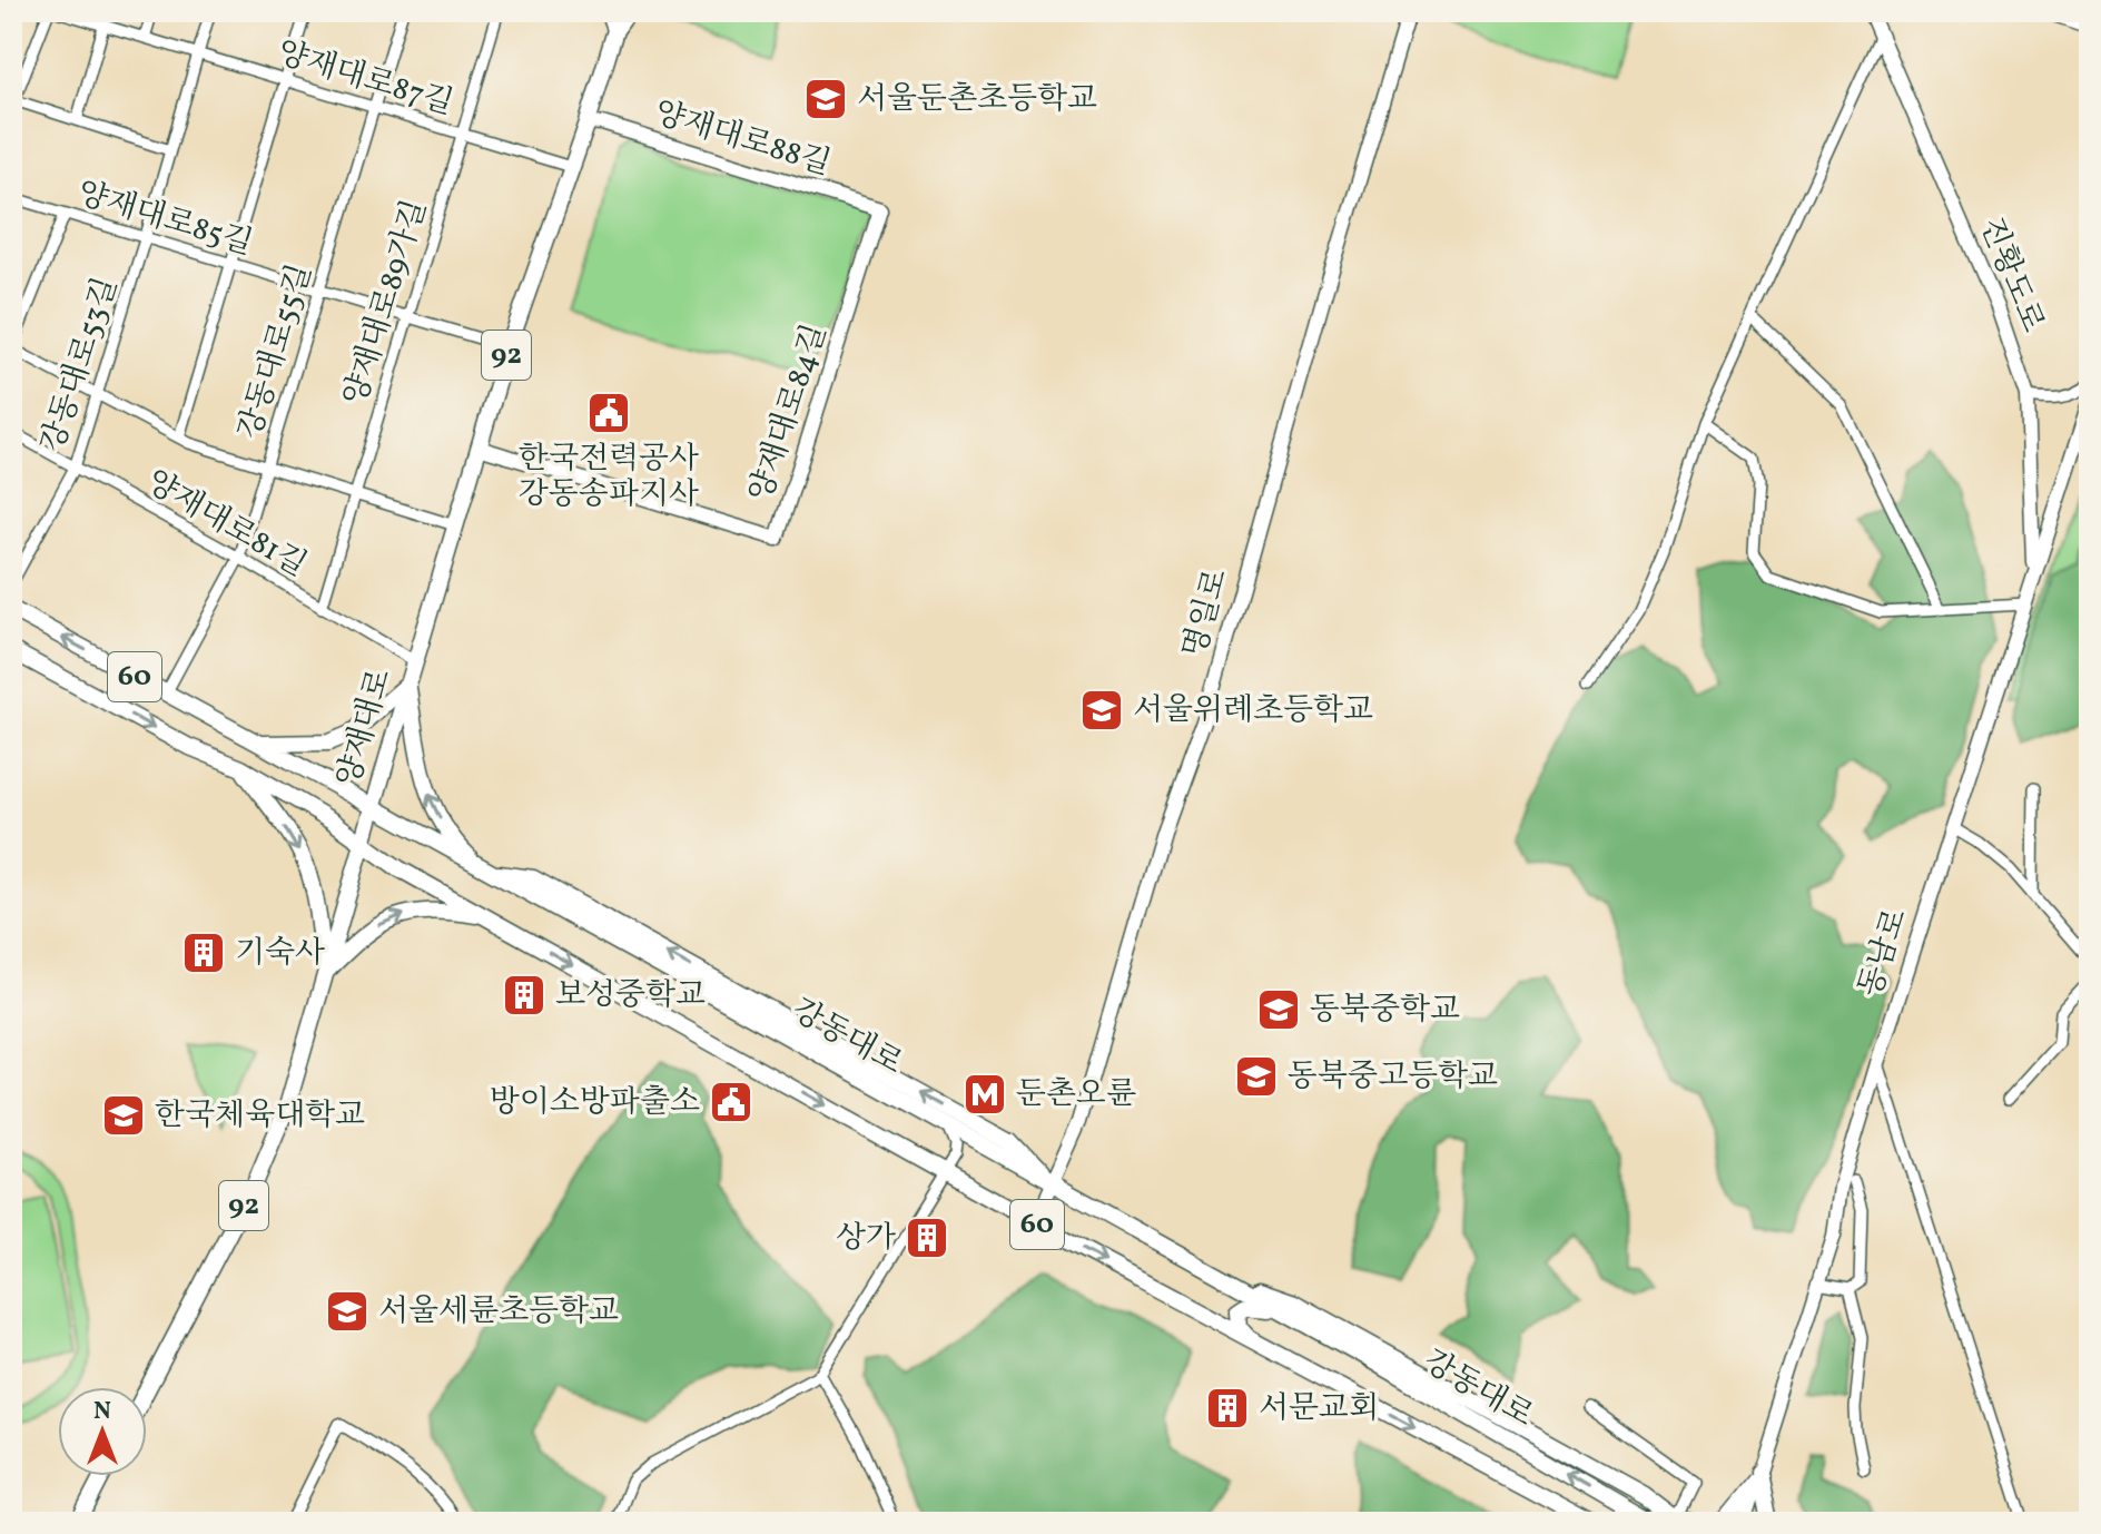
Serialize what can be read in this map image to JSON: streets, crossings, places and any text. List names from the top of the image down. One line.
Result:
{"streets":{"main road":["양재대로88길","진황도로","92","양재대로84길","명일로","60","양재대로","동남로","강동대로"],"street":["양재대로87길","양재대로85길","양재대로89가길","강동대로55길","강동대로53길","양재대로81길"]},"crossings":[["양재대로87길","양재대로89가길"],["양재대로87길","강동대로55길"],["양재대로87길","강동대로53길"],["양재대로87길","양재대로"],["양재대로88길","양재대로84길"],["양재대로88길","양재대로"],["양재대로85길","양재대로89가길"],["양재대로85길","강동대로55길"],["양재대로85길","강동대로53길"],["양재대로85길","양재대로"],["진황도로","동남로"],["양재대로89가길","양재대로81길"],["강동대로55길","양재대로81길"],["강동대로55길","강동대로"],["강동대로53길","양재대로81길"],["양재대로84길","양재대로"],["양재대로81길","양재대로"],["명일로","강동대로"],["양재대로","강동대로"]],"places":{"school or university":["서울둔촌초등학교","서울위례초등학교","동북중학교","동북중고등학교","한국체육대학교","서울세륜초등학교"],"public building":["한국전력공사 강동송파지사","방이소방파출소"],"building":["기숙사","보성중학교","상가","서문교회"],"metro station":["둔촌오륜"]},"north":"top"}
